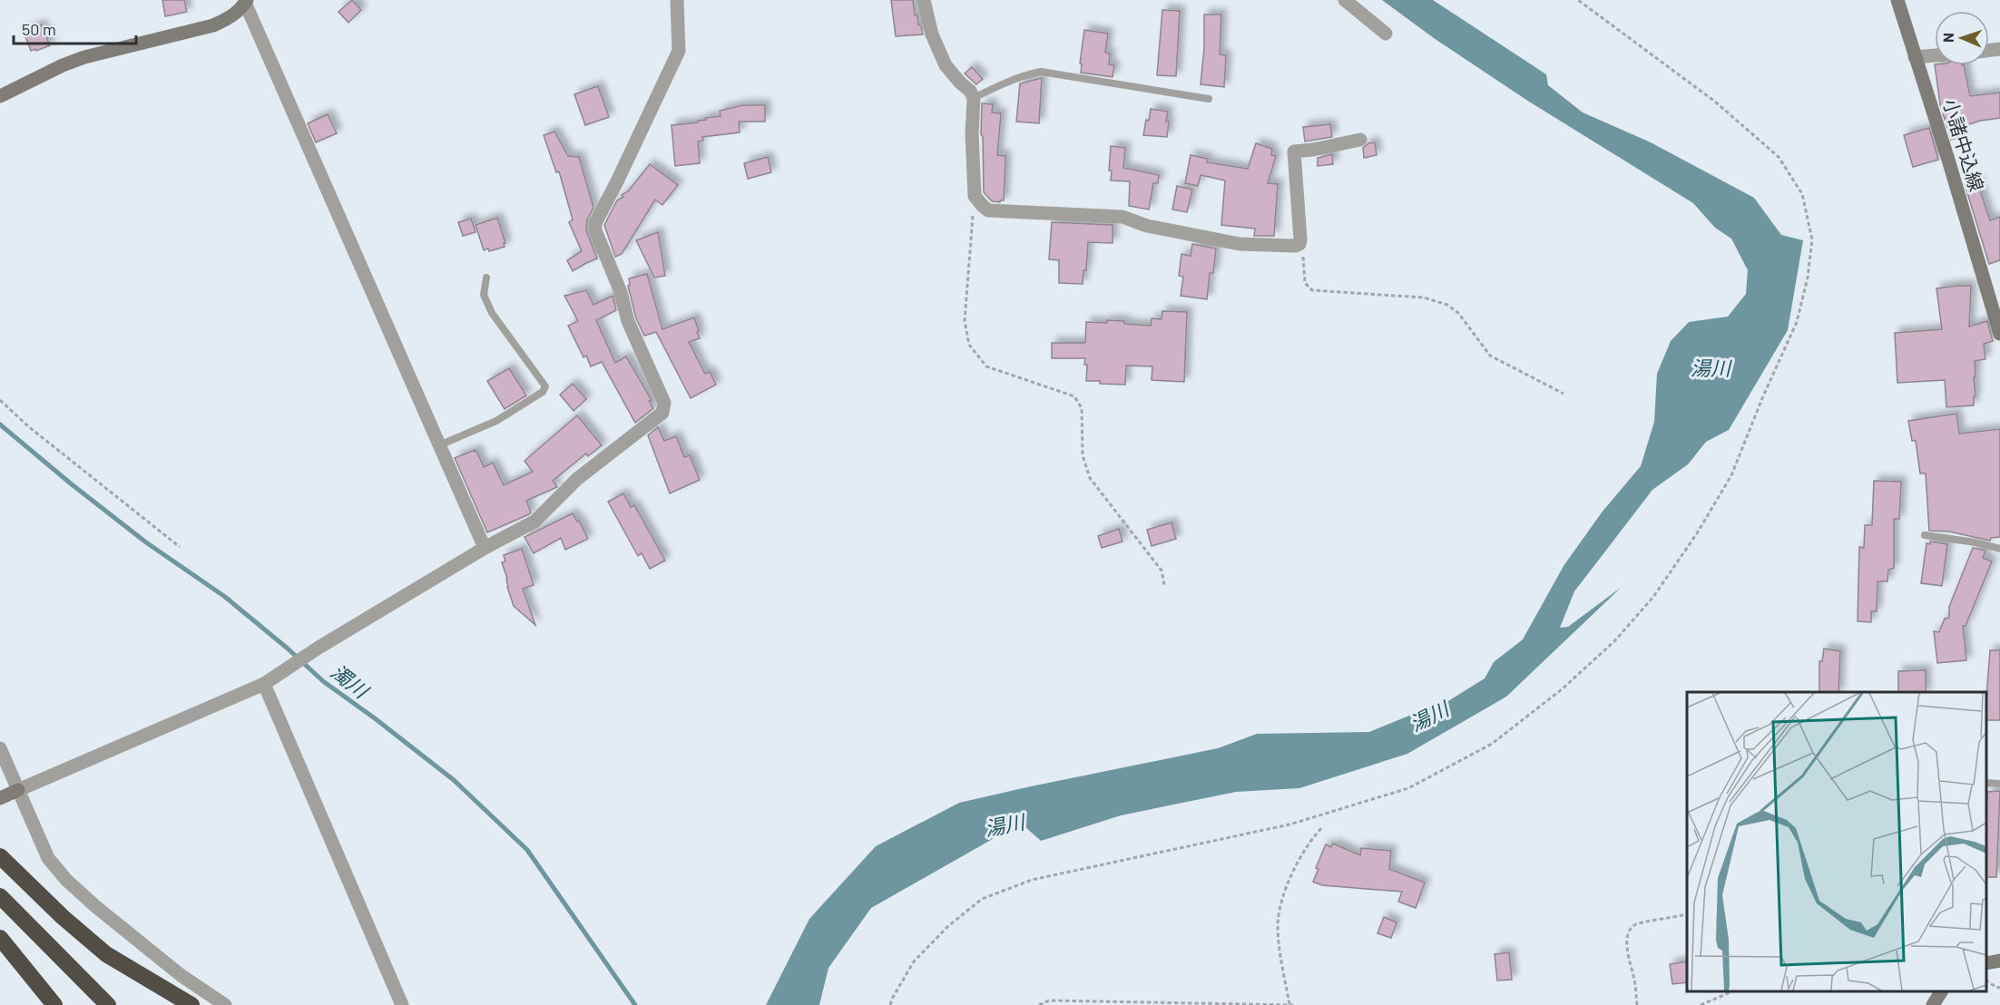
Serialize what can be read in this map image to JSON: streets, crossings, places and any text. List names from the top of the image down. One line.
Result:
{"streets":{"main road":["小諸中込線"]},"water":["湯川","濁川"],"scale_bar":"50 m","north":"left"}
